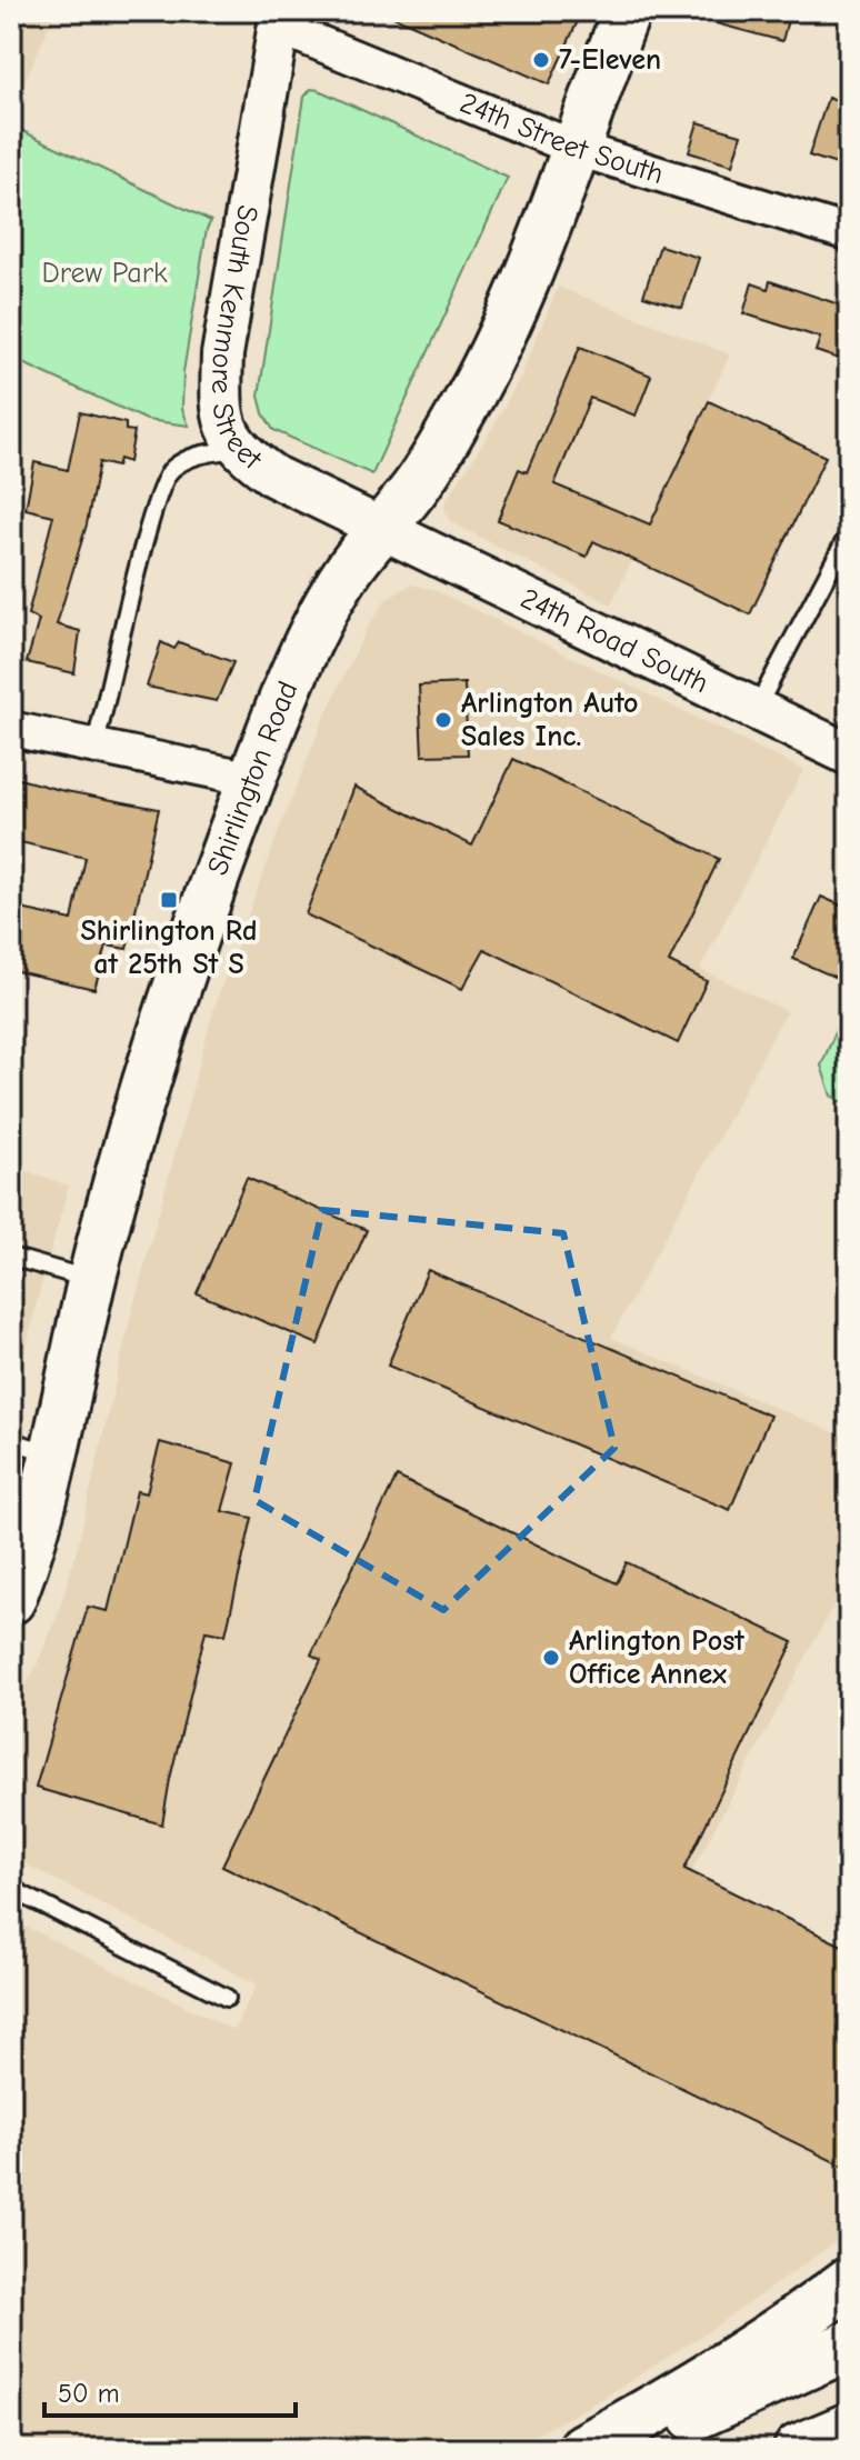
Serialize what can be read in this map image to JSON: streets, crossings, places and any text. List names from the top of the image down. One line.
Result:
{"streets":{"main road":["Shirlington Road"],"street":["24th Street South","South Kenmore Street","24th Road South"]},"crossings":[["24th Street South","South Kenmore Street"],["24th Street South","Shirlington Road"],["South Kenmore Street","24th Road South"],["South Kenmore Street","Shirlington Road"],["24th Road South","Shirlington Road"]],"parks":["Drew Park"],"places":{"other":["7-Eleven","Arlington Auto Sales Inc.","Arlington Post Office Annex"],"transit":["Shirlington Rd at 25th St S"]},"scale_bar":"50 m"}
